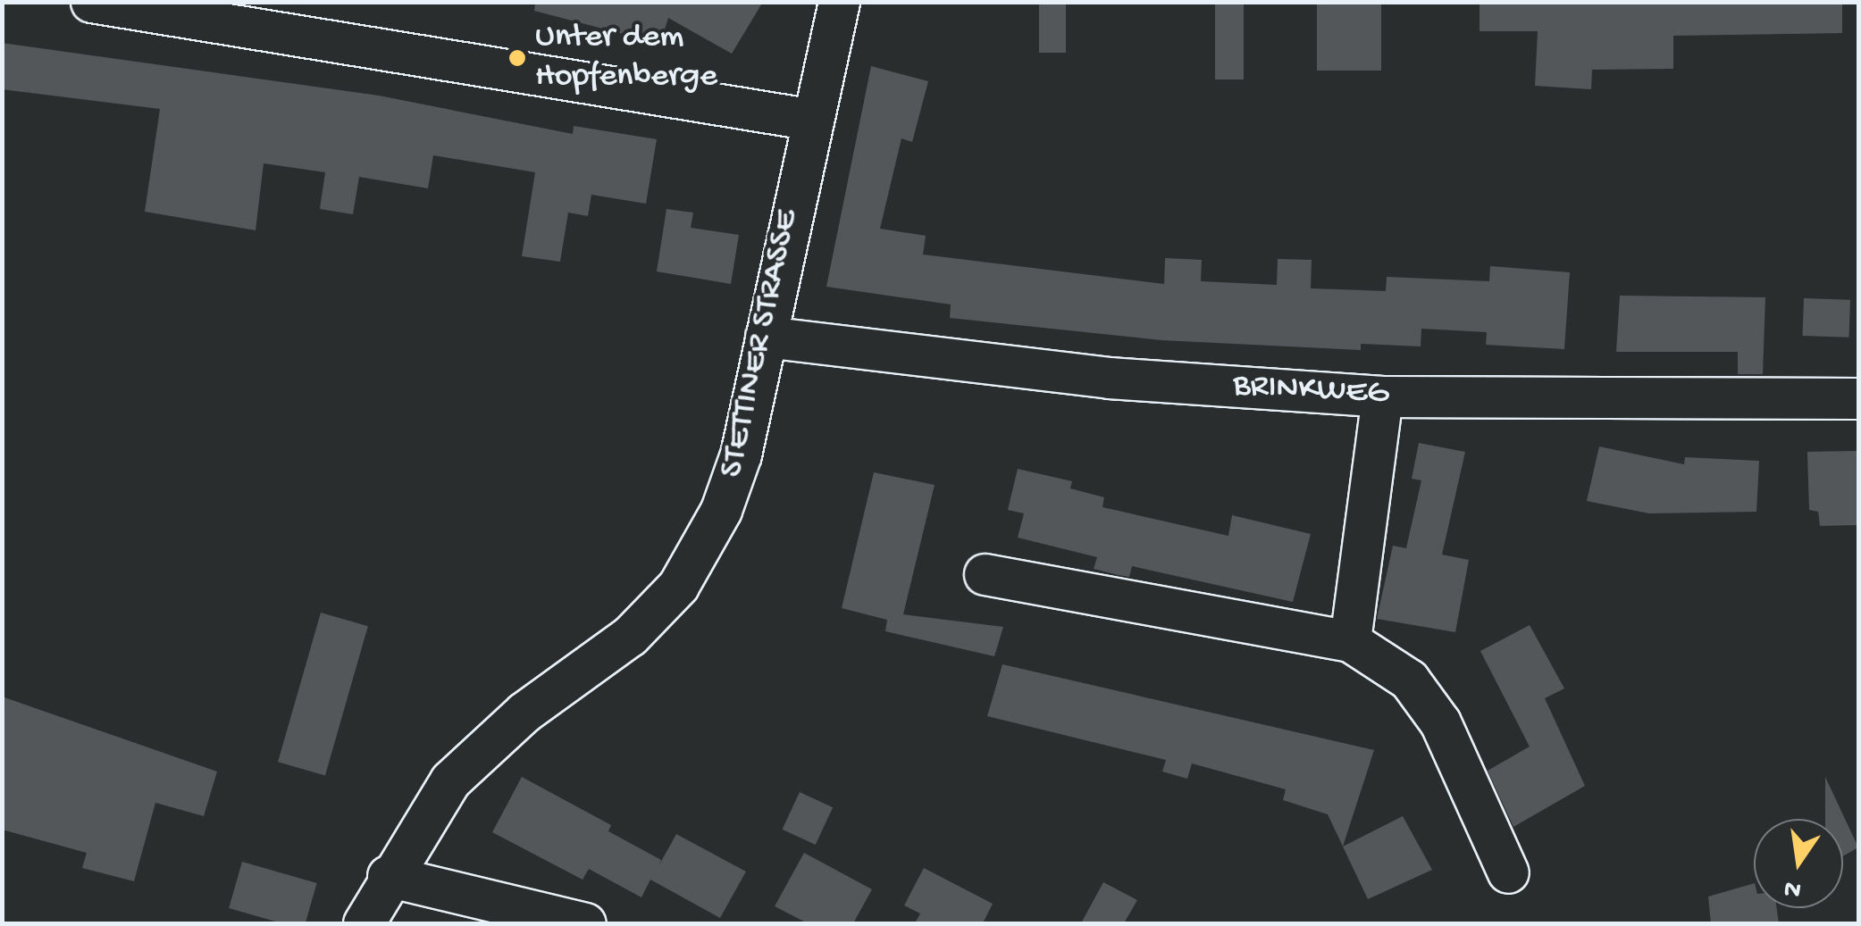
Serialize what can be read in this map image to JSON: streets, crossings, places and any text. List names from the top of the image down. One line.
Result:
{"streets":{"street":["STETTINER STRASSE","BRINKWEG"]},"crossings":[["STETTINER STRASSE","BRINKWEG"]],"places":["Unter dem Hopfenberge"],"north":"bottom"}
